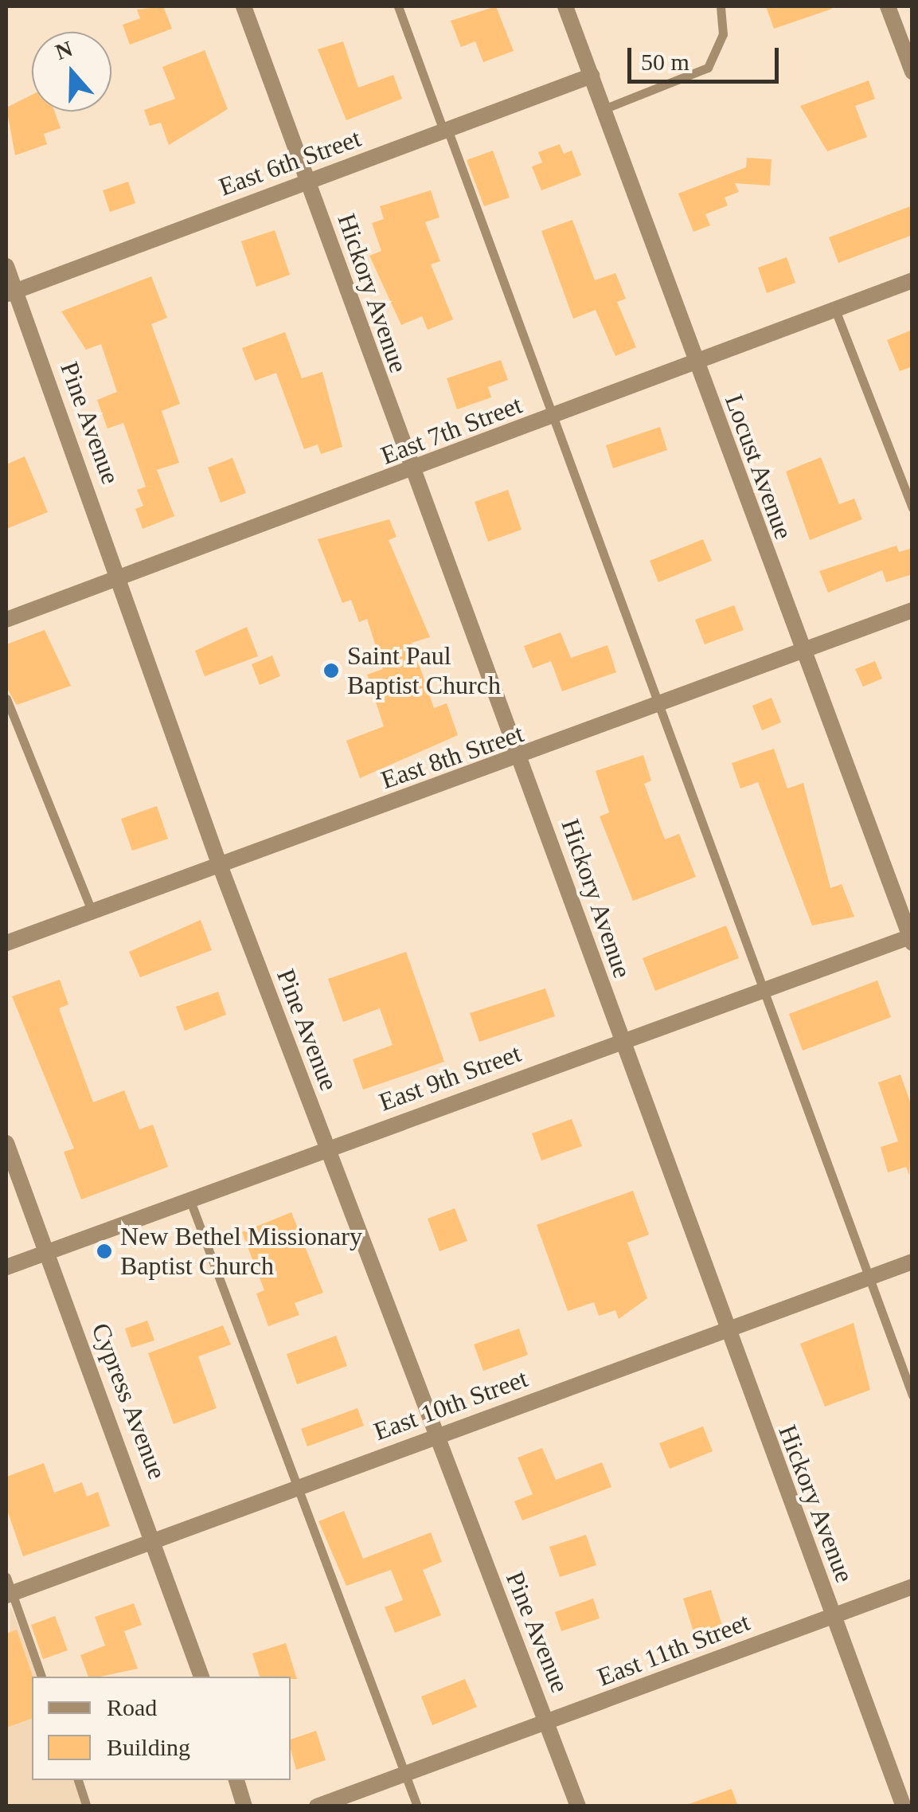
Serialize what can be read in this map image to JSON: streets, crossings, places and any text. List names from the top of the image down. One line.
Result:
{"streets":{"street":["East 6th Street","Hickory Avenue","Pine Avenue","East 7th Street","Locust Avenue","East 8th Street","East 9th Street","Cypress Avenue","East 10th Street","East 11th Street"]},"crossings":[["East 6th Street","Hickory Avenue"],["East 6th Street","Pine Avenue"],["East 6th Street","Locust Avenue"],["Hickory Avenue","East 7th Street"],["Hickory Avenue","East 8th Street"],["Hickory Avenue","East 9th Street"],["Hickory Avenue","East 10th Street"],["Hickory Avenue","East 11th Street"],["Pine Avenue","East 7th Street"],["Pine Avenue","East 8th Street"],["Pine Avenue","East 9th Street"],["Pine Avenue","East 10th Street"],["Pine Avenue","East 11th Street"],["East 7th Street","Locust Avenue"],["Locust Avenue","East 8th Street"],["Locust Avenue","East 9th Street"],["East 9th Street","Cypress Avenue"],["Cypress Avenue","East 10th Street"]],"places":["Saint Paul Baptist Church","New Bethel Missionary Baptist Church"],"legend":["Road","Building"],"scale_bar":"50 m","north":"top"}
